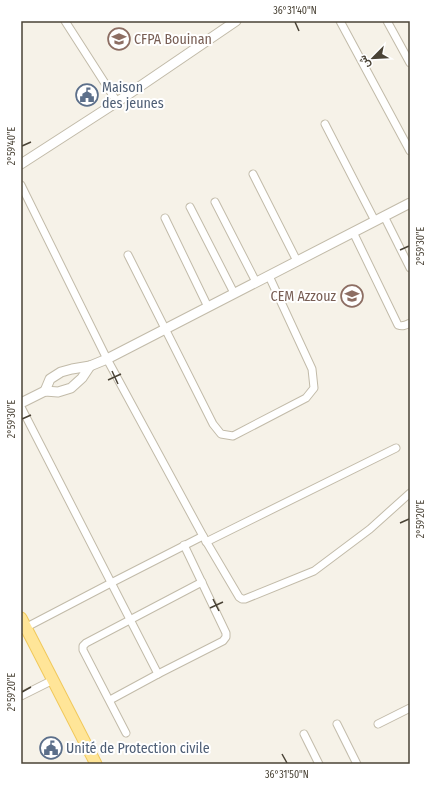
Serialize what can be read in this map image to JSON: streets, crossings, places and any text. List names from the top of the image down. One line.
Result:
{"places":{"school or university":["CFPA Bouinan","CEM Azzouz"],"public building":["Maison des jeunes","Unité de Protection civile"]},"north":"bottom left","coordinates":["36°31'40\"N","2°59'40\"E","2°59'30\"E","2°59'20\"E","36°31'50\"N"]}
